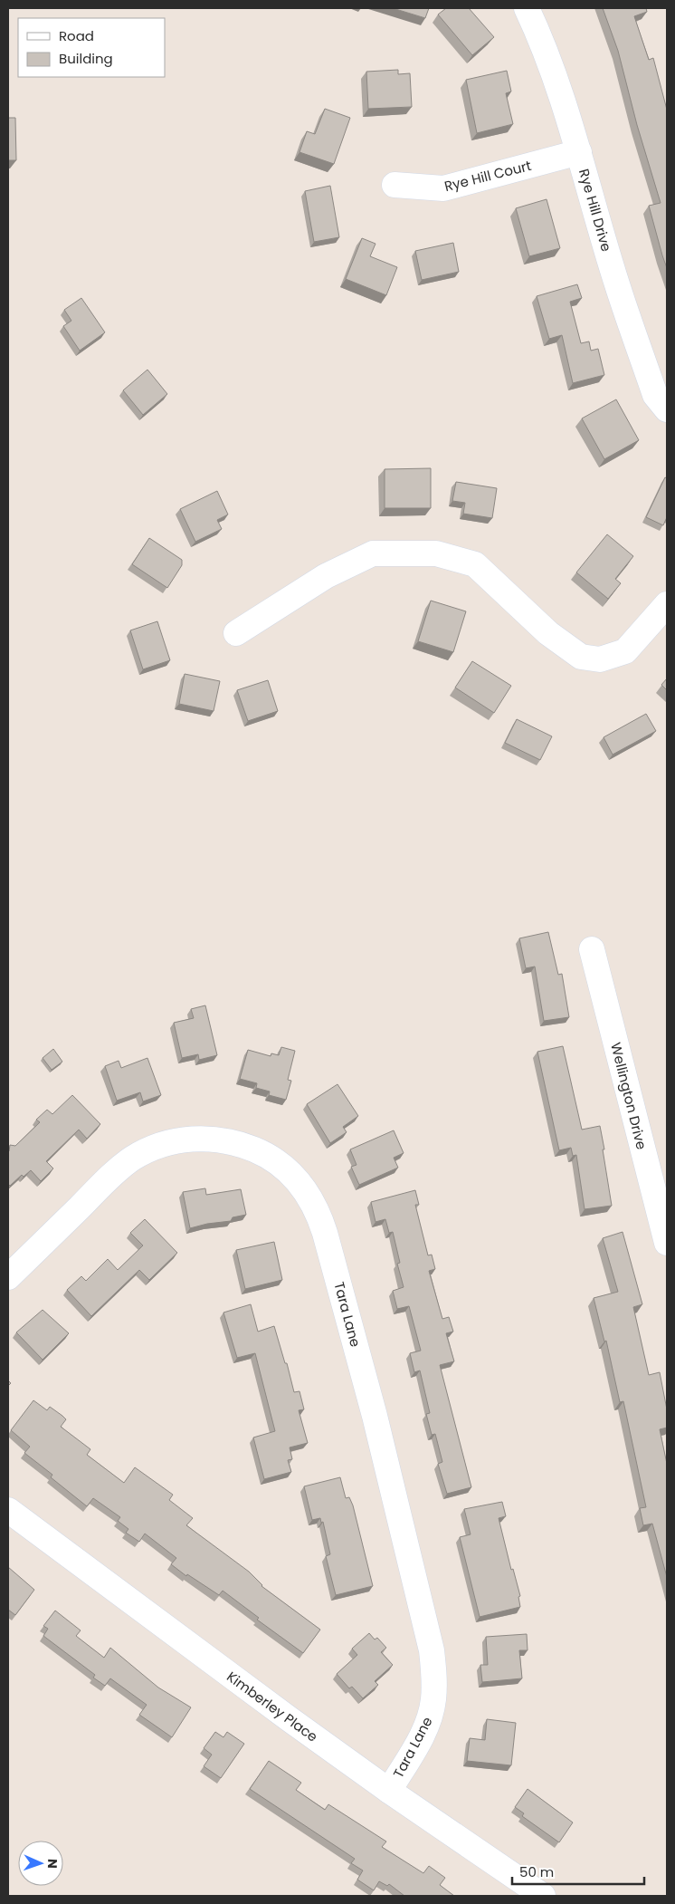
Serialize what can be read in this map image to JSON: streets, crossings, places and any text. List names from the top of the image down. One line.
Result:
{"streets":{"street":["Rye Hill Court","Rye Hill Drive","Wellington Drive","Tara Lane","Kimberley Place"]},"crossings":[["Rye Hill Court","Rye Hill Drive"],["Tara Lane","Kimberley Place"]],"legend":["Road","Building"],"scale_bar":"50 m","north":"right"}
